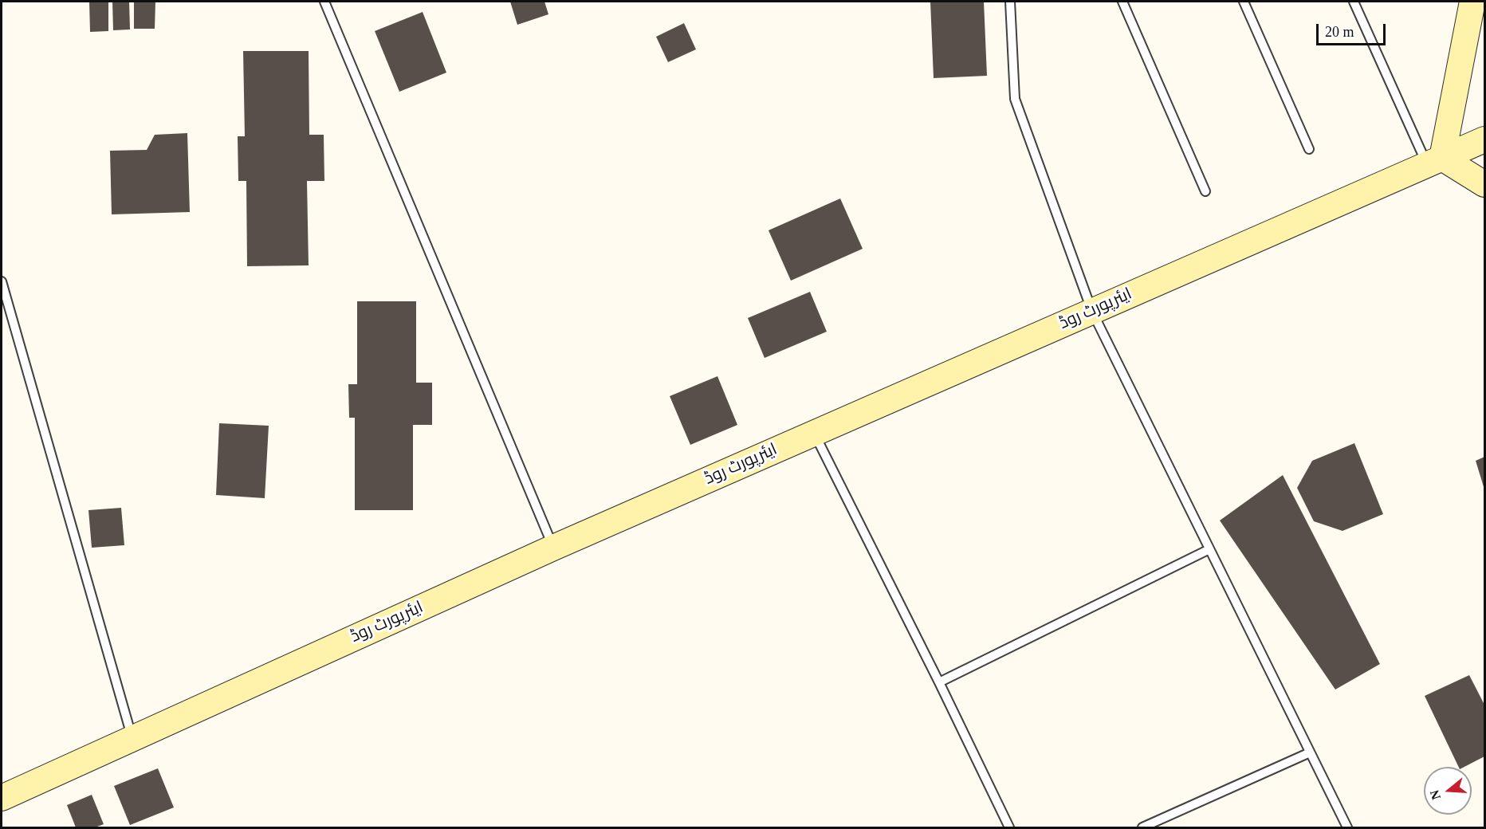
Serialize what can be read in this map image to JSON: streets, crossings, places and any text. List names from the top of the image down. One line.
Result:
{"streets":{"main road":["ایئرپورٹ روڈ"]},"scale_bar":"20 m","north":"left"}
